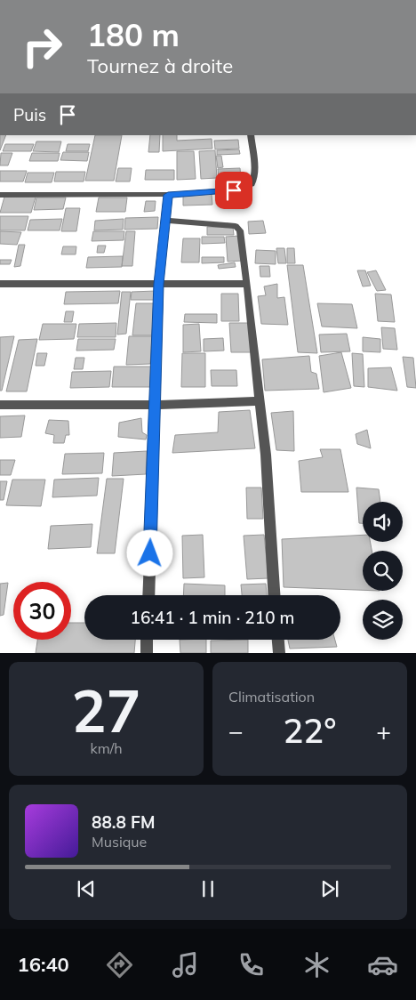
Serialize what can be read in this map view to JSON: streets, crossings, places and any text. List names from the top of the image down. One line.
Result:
{"page":{"turn":["180 m","Tournez à droite"],"then":"Puis","limit":"30","trip":"16:41 · 1 min · 210 m","tile":[["27","km/h"],"Climatisation"],"heat":["−","22°","+"],"song":["88.8 FM","Musique"],"tabs":"16:40"}}
